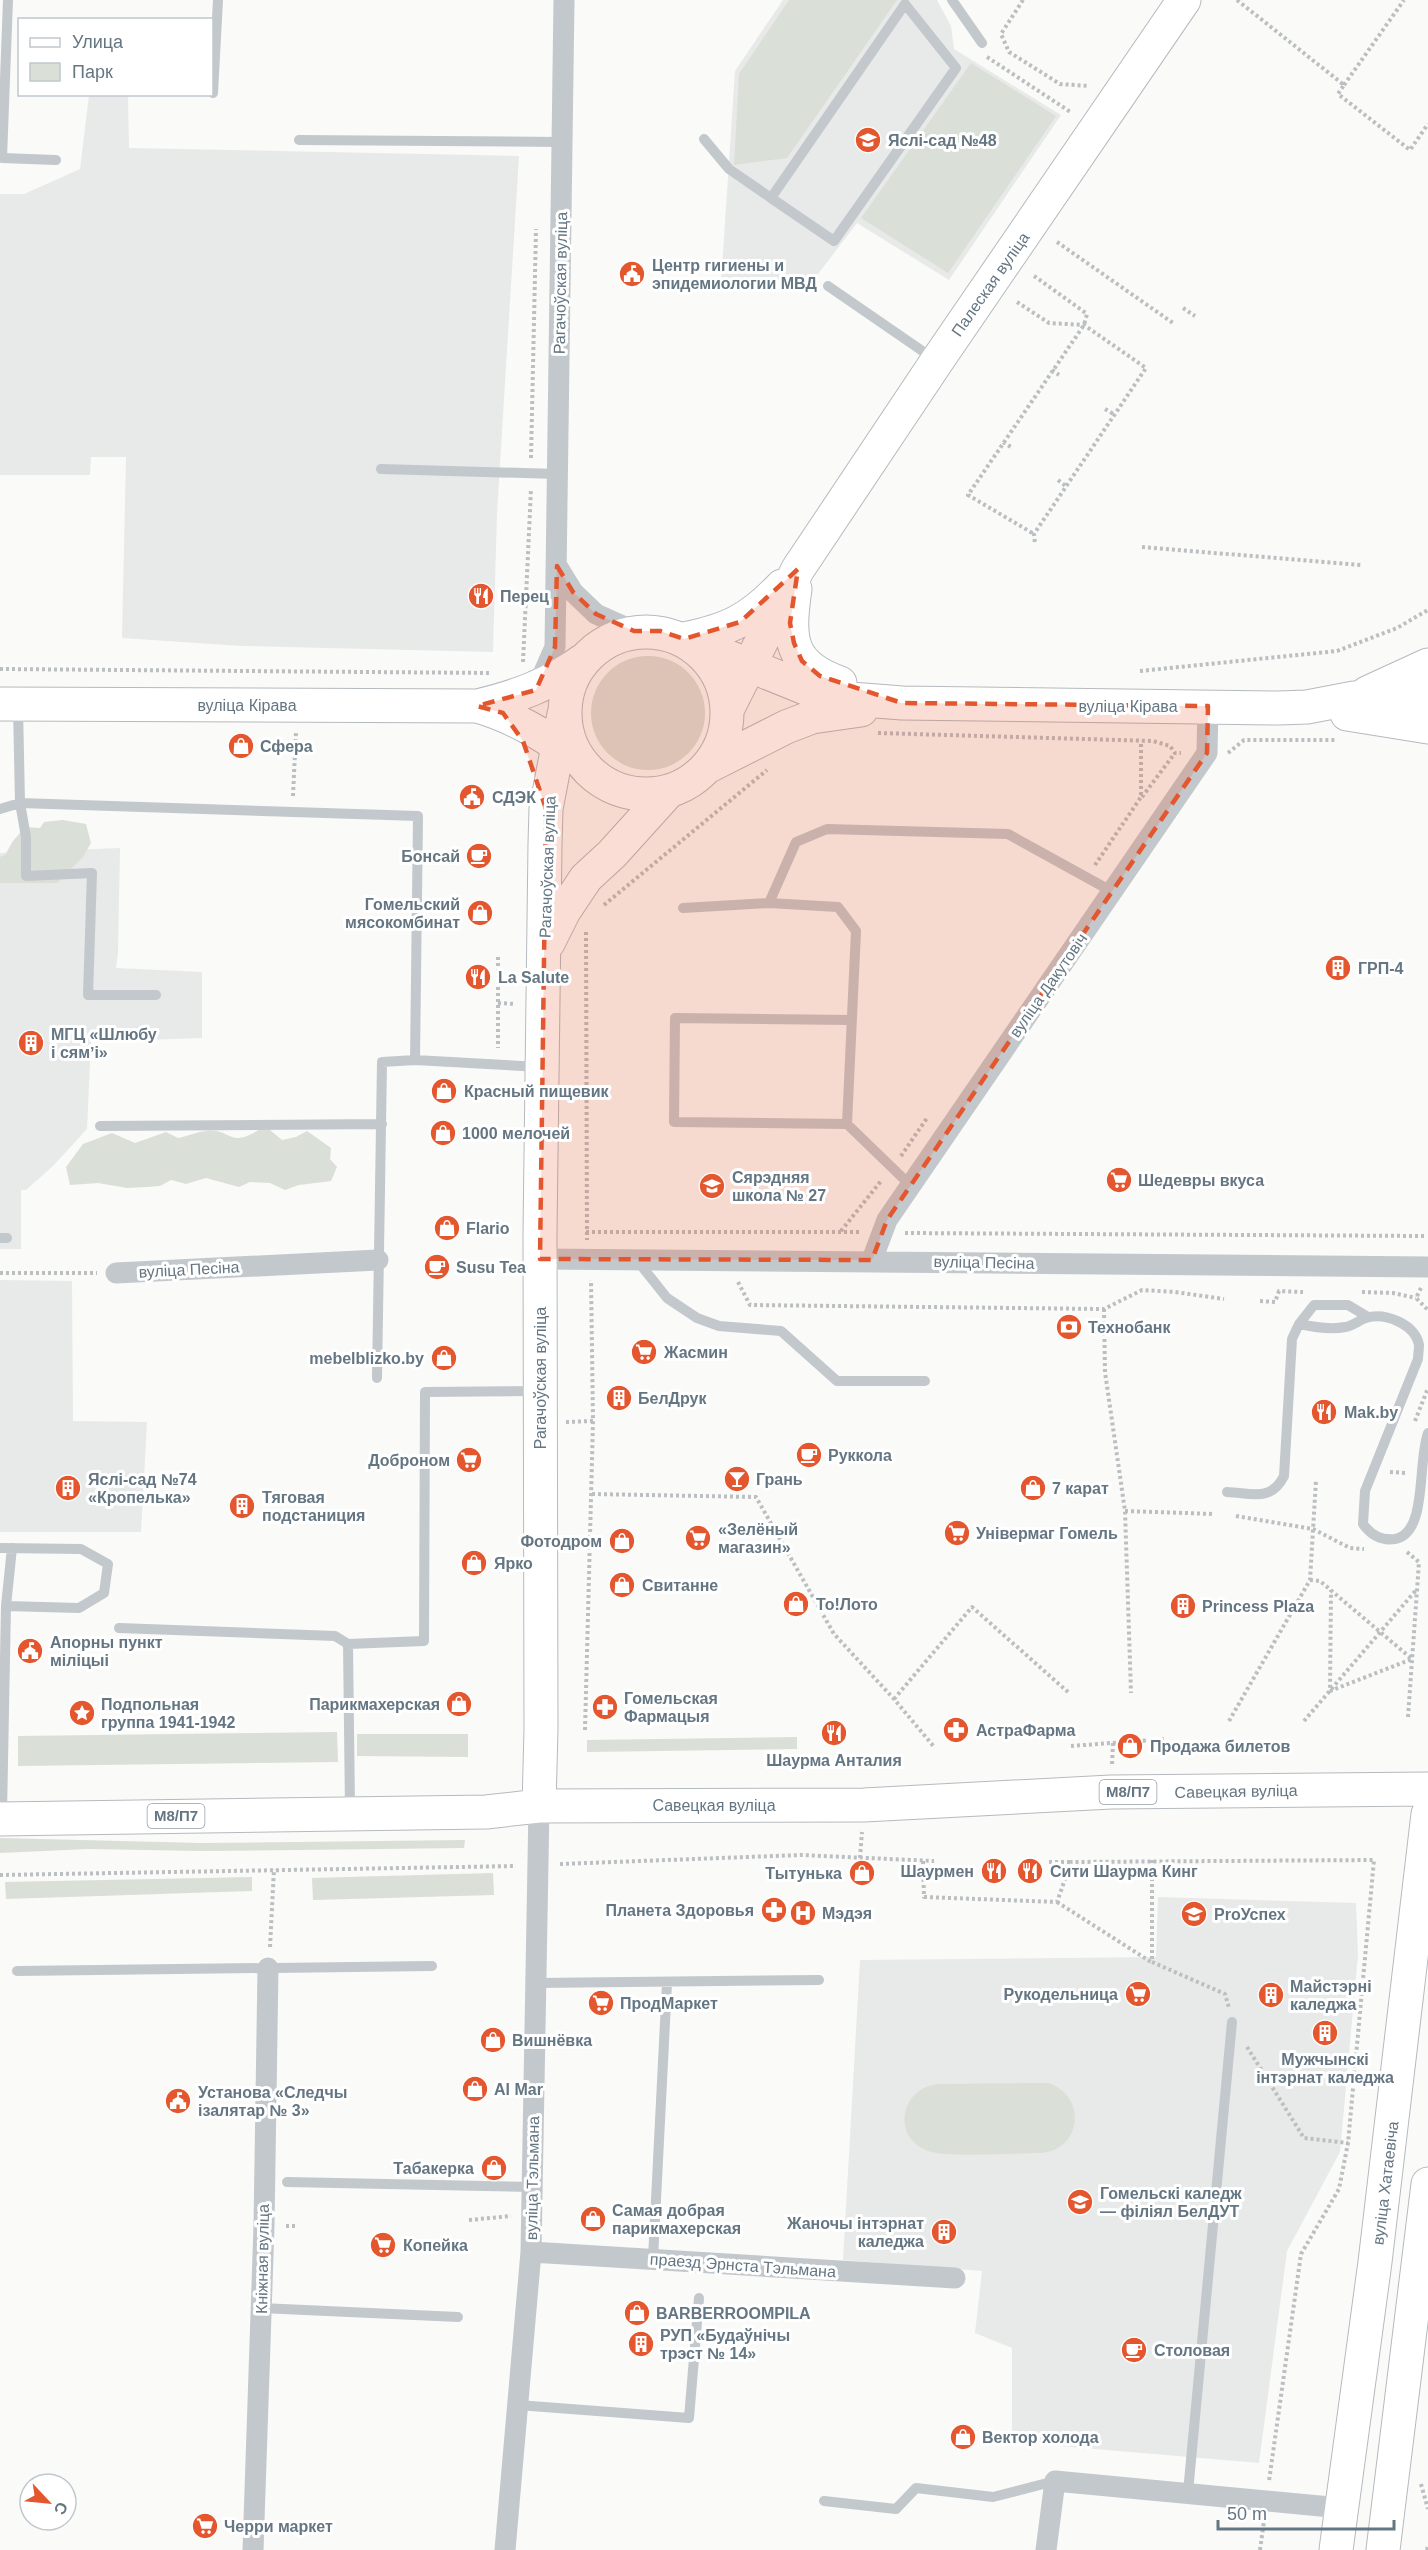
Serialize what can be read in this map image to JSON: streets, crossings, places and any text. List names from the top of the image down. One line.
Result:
{"streets":{"main road":["Рагачоўская вуліца","Палеская вуліца","вуліца Кірава","Савецкая вуліца","М8/П7","вуліца Хатаевіча"],"street":["вуліца Дакутовіч","вуліца Песіна","вуліца Тэльмана","Кніжная вуліца","праезд Эрнста Тэльмана"]},"crossings":[["Рагачоўская вуліца","Палеская вуліца"],["Рагачоўская вуліца","вуліца Кірава"],["Рагачоўская вуліца","вуліца Песіна"],["Рагачоўская вуліца","Савецкая вуліца"],["Рагачоўская вуліца","вуліца Тэльмана"],["Палеская вуліца","вуліца Кірава"],["вуліца Кірава","вуліца Дакутовіч"],["вуліца Дакутовіч","вуліца Песіна"],["Савецкая вуліца","вуліца Тэльмана"],["вуліца Тэльмана","праезд Эрнста Тэльмана"]],"places":{"school or university":["Яслі-сад №48","Сярэдняя школа № 27","ProУспех","Гомельскі каледж — філіял БелДУТ"],"public building":["Центр гигиены и эпидемиологии МВД","СДЭК","Апорны пункт міліцыі","Установа «Следчы ізалятар № 3»"],"restaurant":["Перец","La Salute","Mak.by","Шаурма Анталия","Шаурмен","Сити Шаурма Кинг"],"shop":["Сфера","Гомельский мясокомбинат","Красный пищевик","1000 мелочей","Flario","mebelblizko.by","7 карат","Фотодром","Ярко","Свитанне","То!Лото","Парикмахерская","Продажа билетов","Тытунька","Вишнёвка","Al Mar","Табакерка","Самая добрая парикмахерская","BARBERROOMPILA","Вектор холода"],"cafe":["Бонсай","Susu Tea","Руккола","Столовая"],"building":["ГРП-4","МГЦ «Шлюбу і сямʼі»","БелДрук","Яслі-сад №74 «Кропелька»","Тяговая подстаниция","Princess Plaza","Майстэрні каледжа","Мужчынскі інтэрнат каледжа","Жаночы інтэрнат каледжа","РУП «Будаўнічы трэст № 14»"],"supermarket":["Шедевры вкуса","Жасмин","Доброном","Універмаг Гомель","«Зелёный магазин»","Рукодельница","ПродМаркет","Копейка","Черри маркет"],"bank":["Технобанк"],"bar":["Грань"],"pharmacy":["Гомельская Фармацыя","АстраФарма","Планета Здоровья"],"place":["Подпольная группа 1941-1942"],"hospital":["Мэдэя"]},"legend":["Улица","Парк"],"scale_bar":"50 m","north":"bottom right"}
